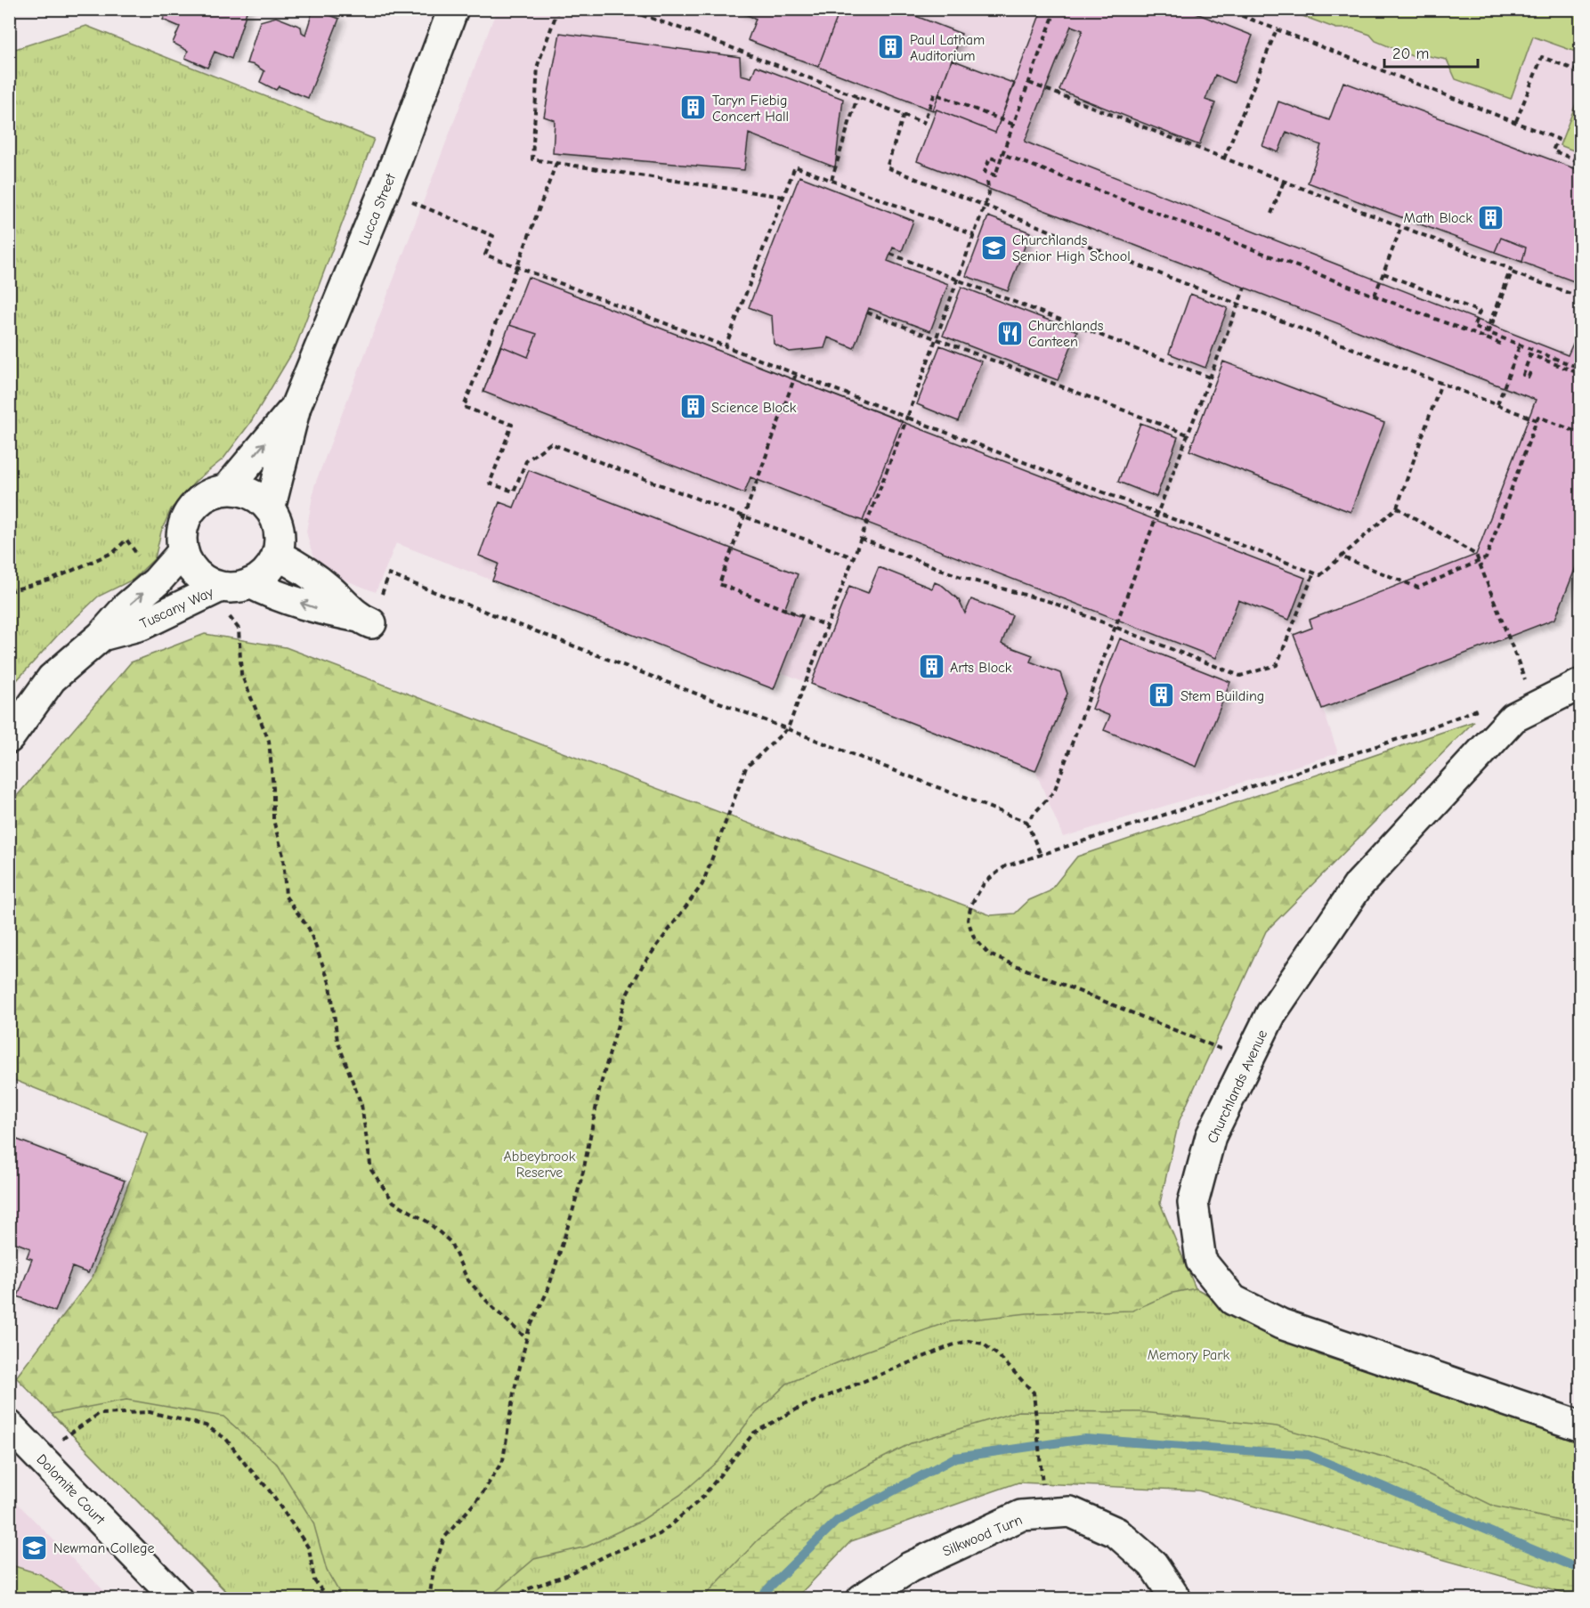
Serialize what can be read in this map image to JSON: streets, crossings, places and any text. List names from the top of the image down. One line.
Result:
{"streets":{"street":["Lucca Street","Tuscany Way","Churchlands Avenue","Dolomite Court","Silkwood Turn"]},"crossings":[["Lucca Street","Tuscany Way"]],"parks":["Abbeybrook Reserve","Memory Park"],"places":{"building":["Paul Latham Auditorium","Taryn Fiebig Concert Hall","Math Block","Science Block","Arts Block","Stem Building"],"school or university":["Churchlands Senior High School","Newman College"],"restaurant":["Churchlands Canteen"]},"scale_bar":"20 m"}
